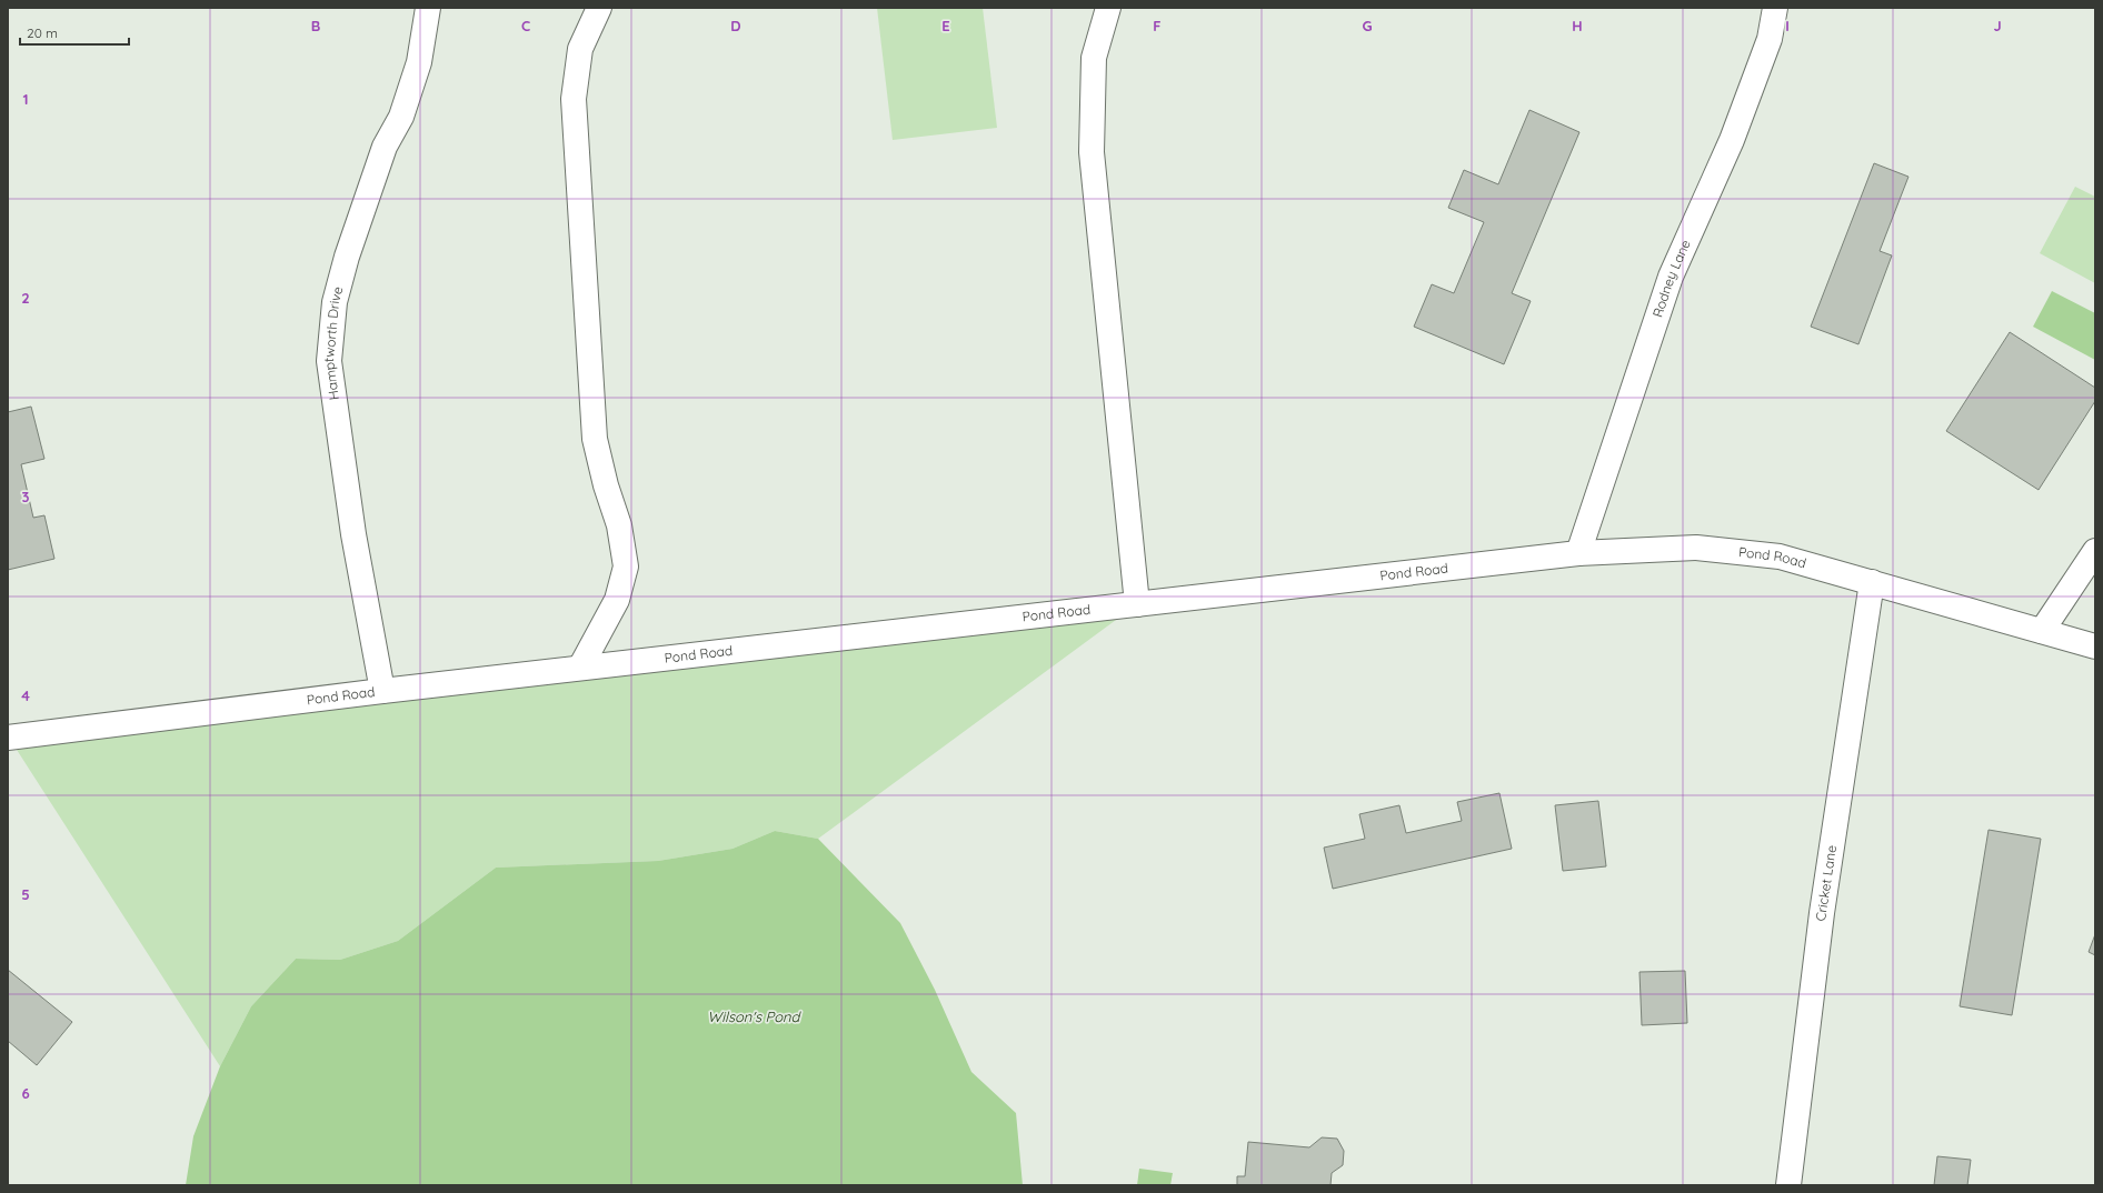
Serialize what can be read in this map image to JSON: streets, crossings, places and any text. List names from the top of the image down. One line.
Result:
{"streets":{"street":["Rodney Lane","Hamptworth Drive","Pond Road","Cricket Lane"]},"crossings":[["Rodney Lane","Pond Road"],["Hamptworth Drive","Pond Road"],["Pond Road","Cricket Lane"]],"water":["Wilson's Pond"],"scale_bar":"20 m","grid":{"columns":["B","C","D","E","F","G","H","I","J"],"rows":["1","2","3","4","5","6"]}}
